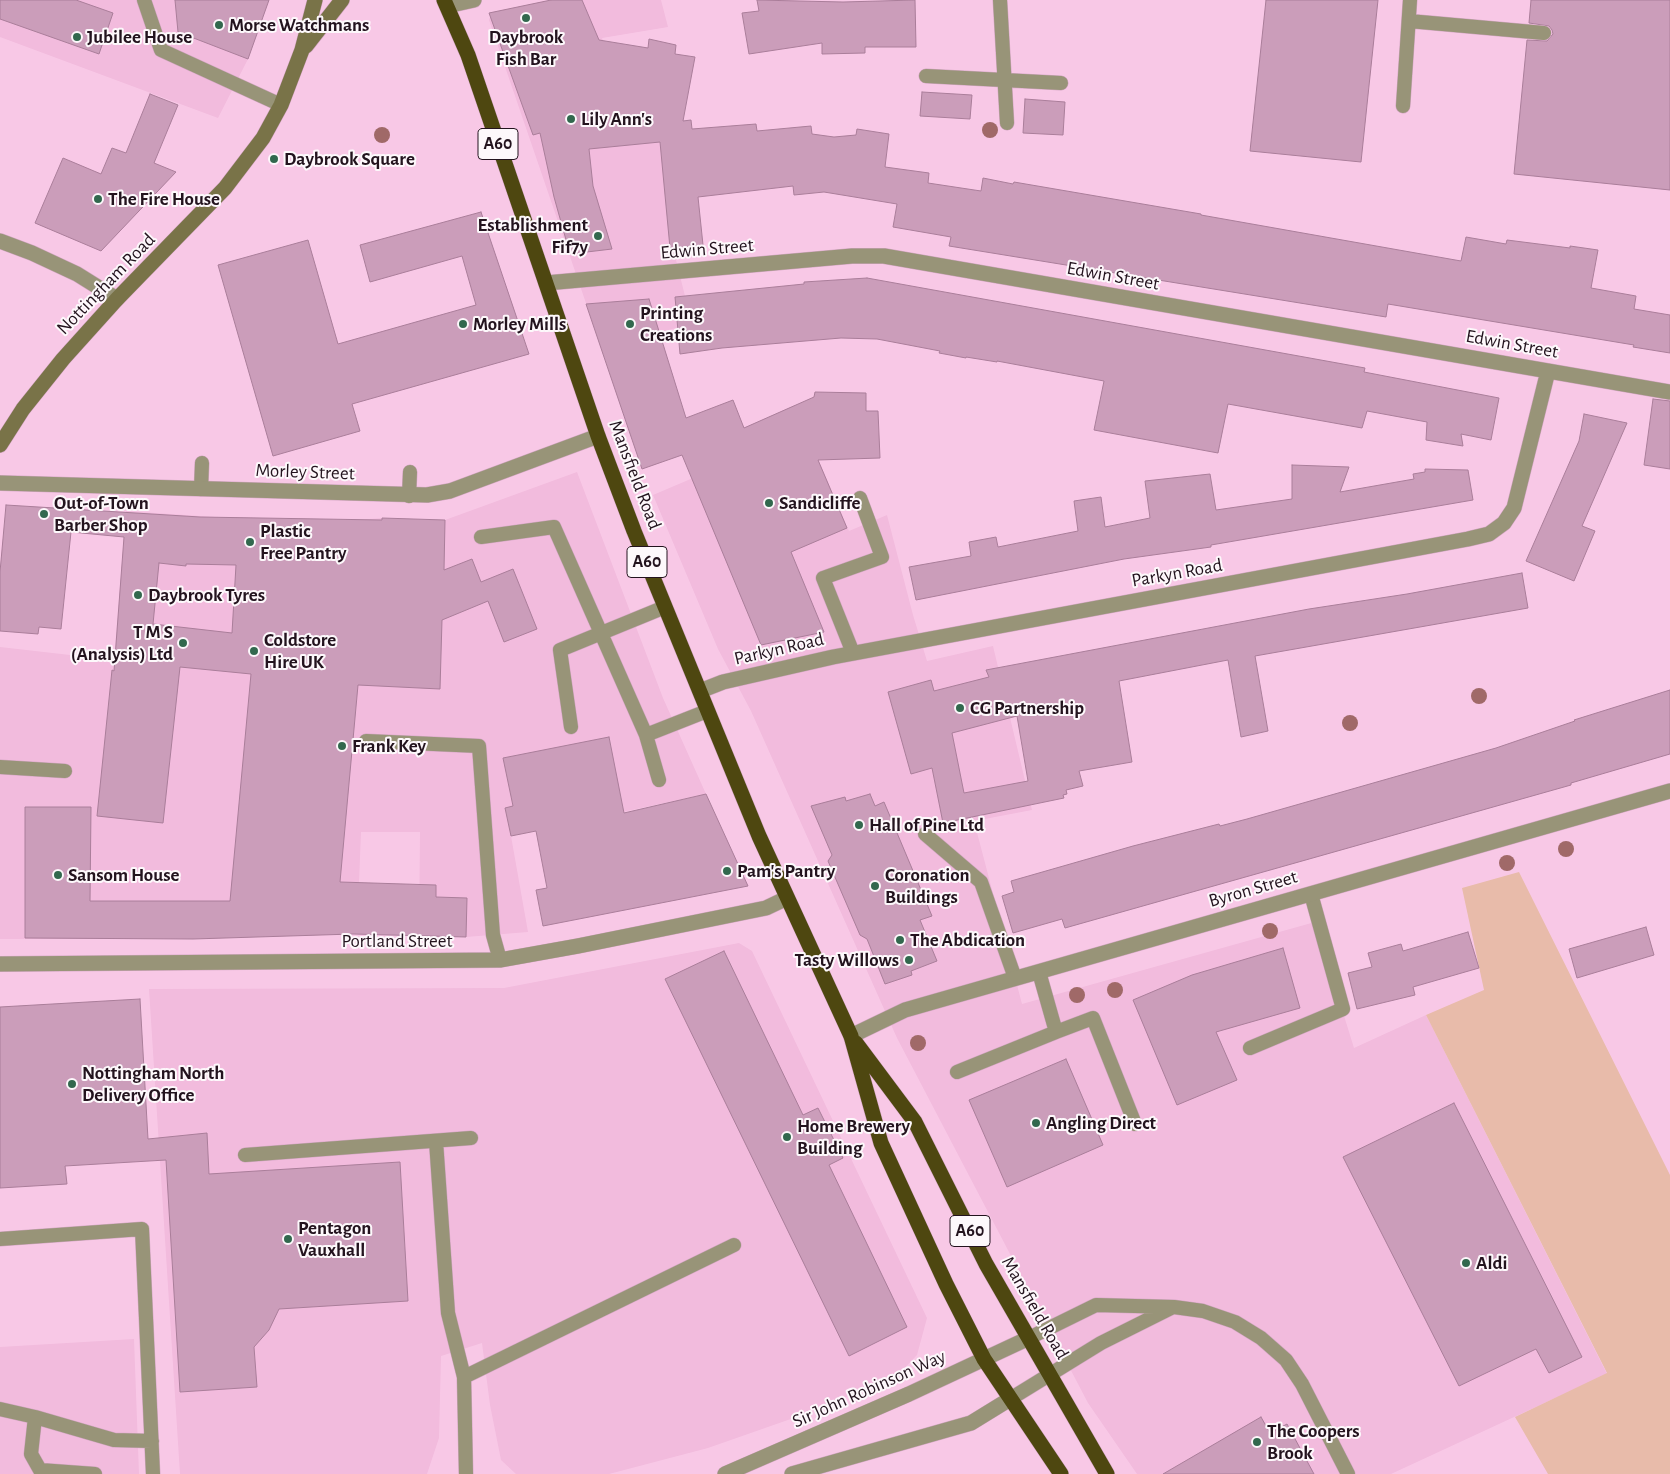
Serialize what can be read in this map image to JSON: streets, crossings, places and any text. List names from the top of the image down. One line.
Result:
{"streets":{"highway":["A60","Mansfield Road"],"street":["Edwin Street","Nottingham Road","Morley Street","Parkyn Road","Byron Street","Portland Street","Sir John Robinson Way"]},"crossings":[["Edwin Street","Mansfield Road"],["Edwin Street","Parkyn Road"],["Morley Street","Mansfield Road"],["Mansfield Road","Parkyn Road"],["Mansfield Road","Byron Street"],["Mansfield Road","Portland Street"],["Mansfield Road","Sir John Robinson Way"]],"places":["Daybrook Fish Bar","Morse Watchmans","Jubilee House","Lily Ann's","Daybrook Square","The Fire House","Establishment Fif7y","Morley Mills","Printing Creations","Sandicliffe","Out-of-Town Barber Shop","Plastic Free Pantry","Daybrook Tyres","T M S (Analysis) Ltd","Coldstore Hire UK","CG Partnership","Frank Key","Hall of Pine Ltd","Pam's Pantry","Sansom House","Coronation Buildings","The Abdication","Tasty Willows","Nottingham North Delivery Office","Angling Direct","Home Brewery Building","Pentagon Vauxhall","Aldi","The Coopers Brook"]}
